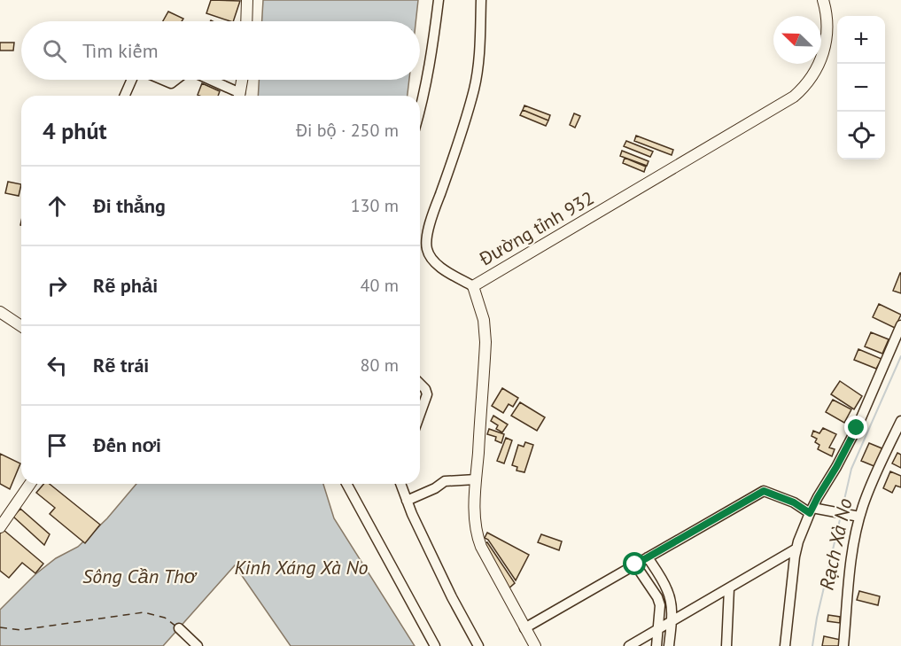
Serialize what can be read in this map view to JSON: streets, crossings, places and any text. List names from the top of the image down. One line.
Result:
{"streets":{"main road":["Đường tỉnh 932"]},"water":["Rạch Xà No","Kinh Xáng Xà No","Sông Cần Thơ"],"north":"top left","page":{"map_buttons":["+","−"],"search":"Tìm kiếm","heading":["4 phút","Đi bộ · 250 m"],"list":[["Đi thẳng","130 m"],["Rẽ phải","40 m"],["Rẽ trái","80 m"],"Đến nơi"]}}
